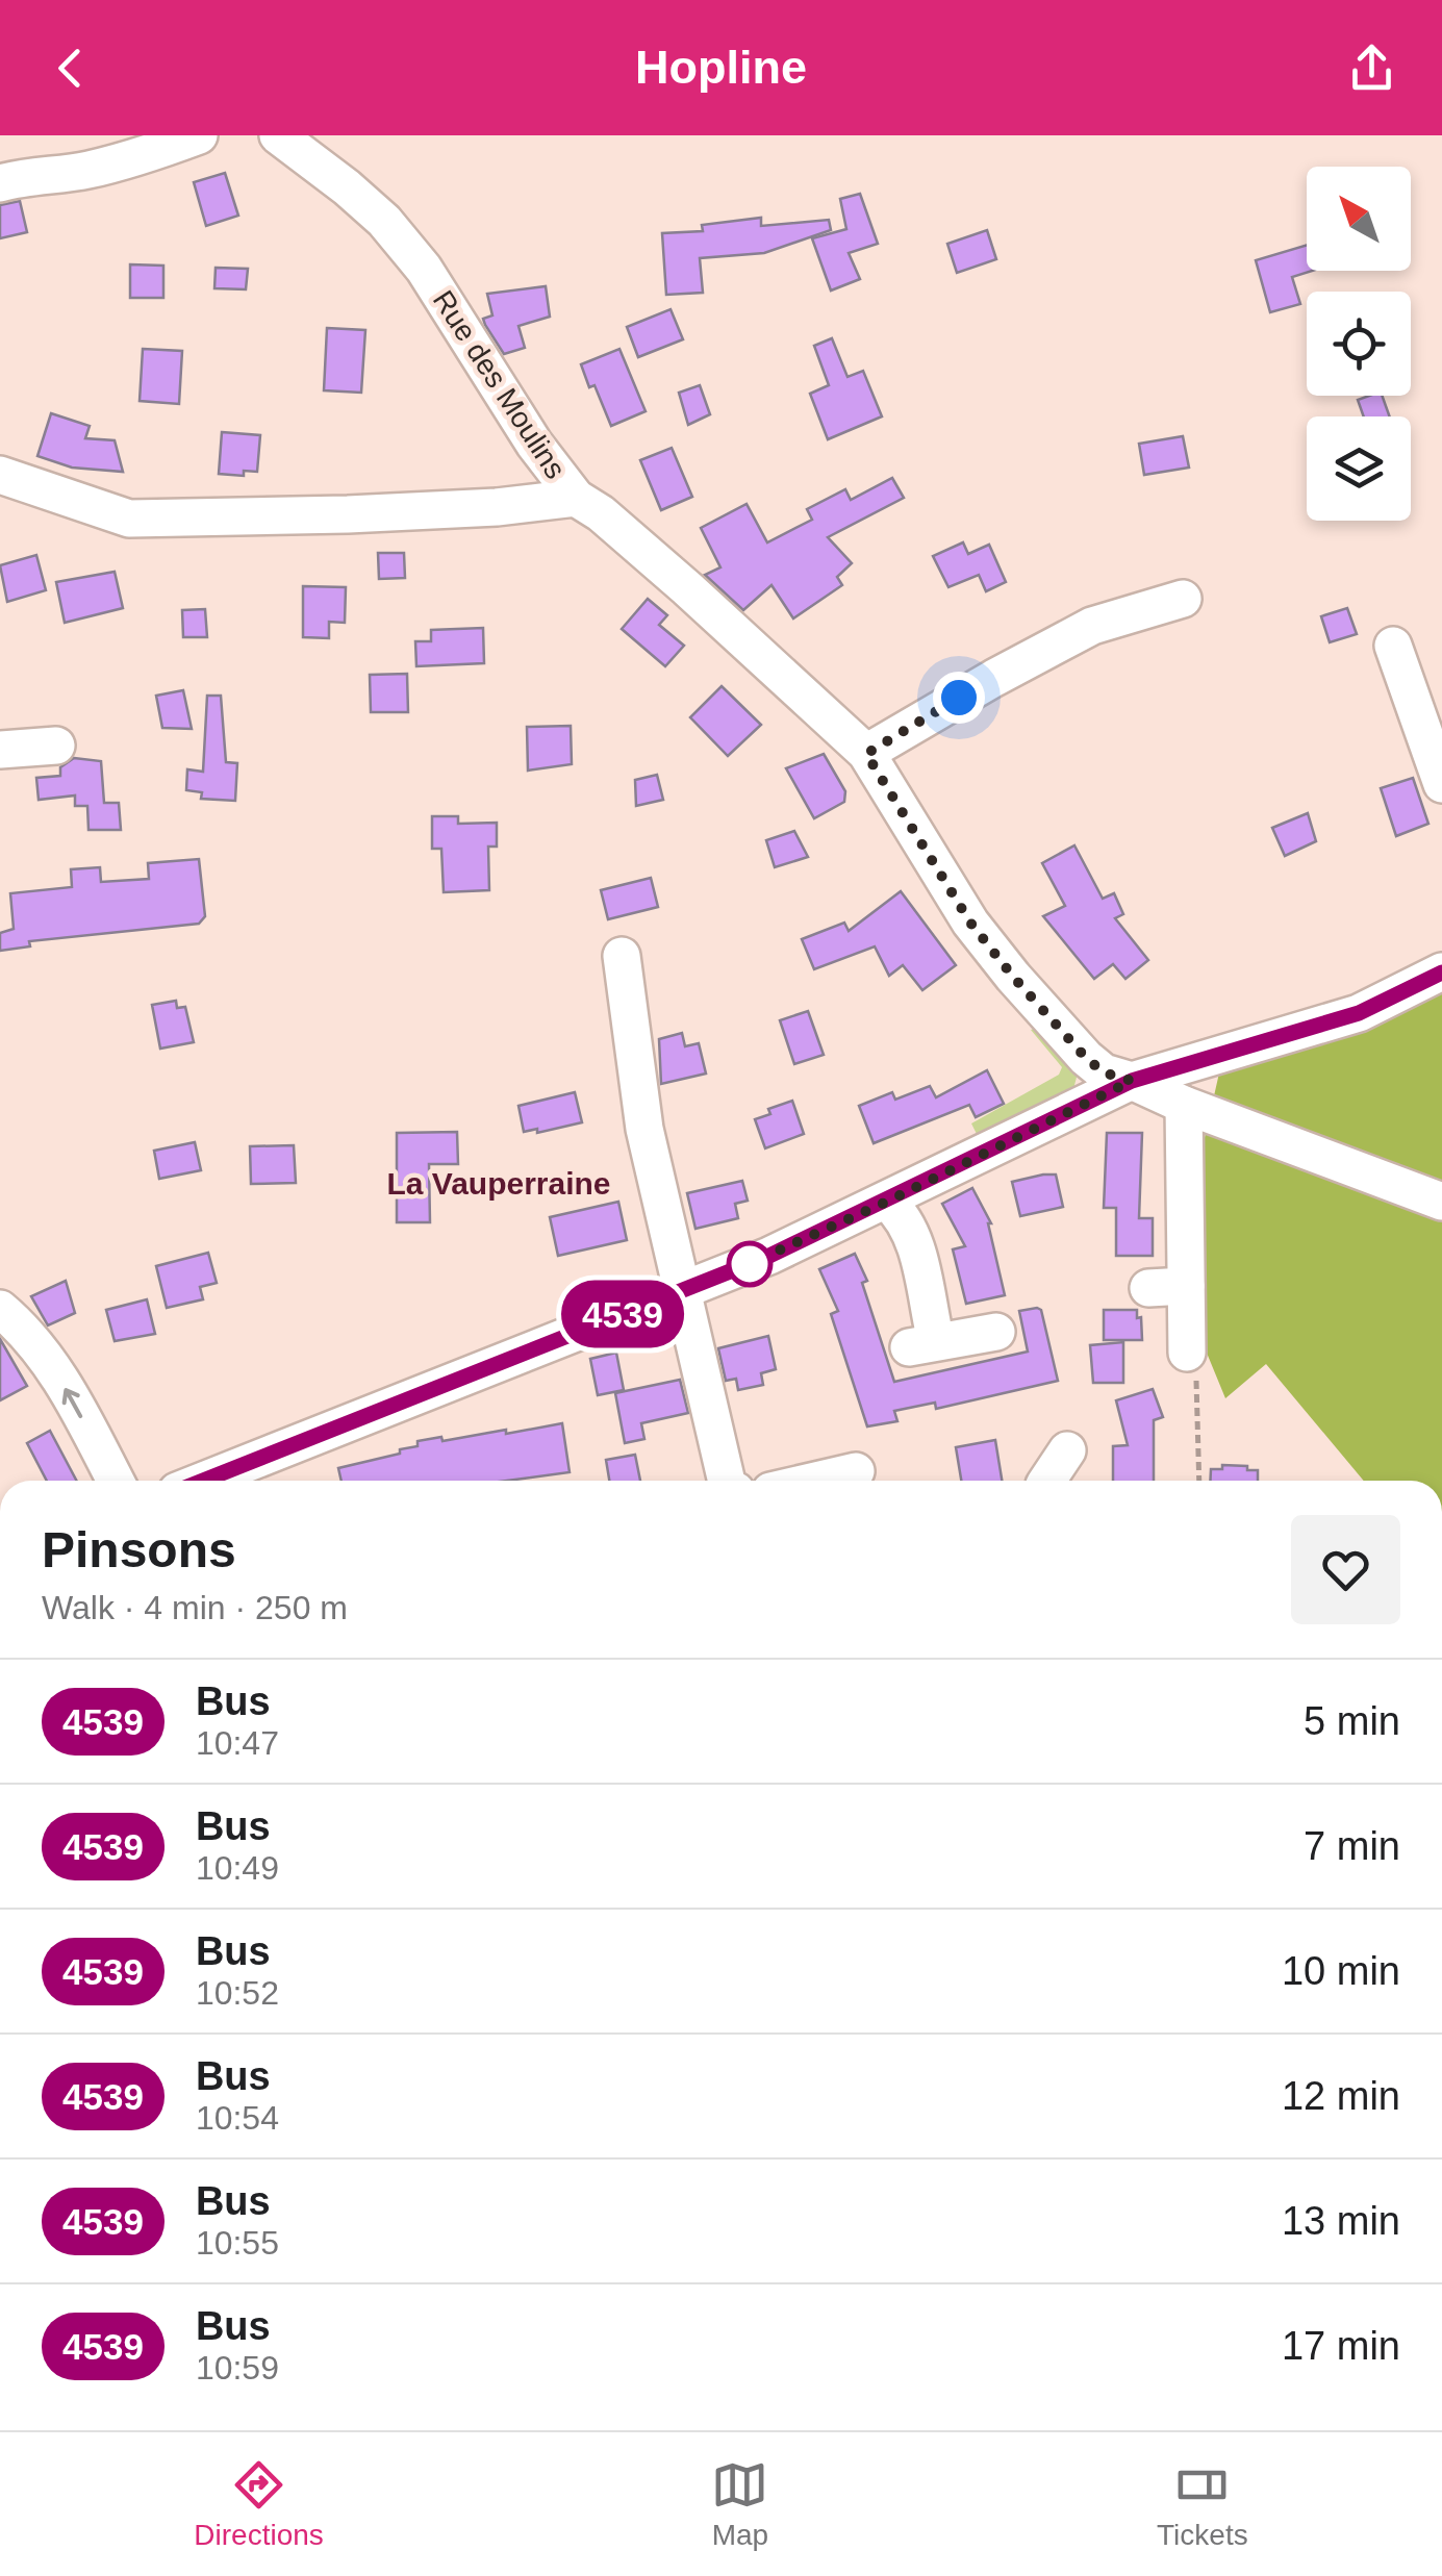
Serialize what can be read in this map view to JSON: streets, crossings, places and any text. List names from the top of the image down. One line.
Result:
{"streets":{"street":["Rue des Moulins"]},"districts":["La Vauperraine"],"lines":["bus line 4539"],"north":"top left","page":{"header":"Hopline","on_map":"4539","heading":["Pinsons","Walk · 4 min · 250 m"],"list":[{"mark":"4539","name":"Bus","note":"10:47","value":"5 min"},{"mark":"4539","name":"Bus","note":"10:49","value":"7 min"},{"mark":"4539","name":"Bus","note":"10:52","value":"10 min"},{"mark":"4539","name":"Bus","note":"10:54","value":"12 min"},{"mark":"4539","name":"Bus","note":"10:55","value":"13 min"},{"mark":"4539","name":"Bus","note":"10:59","value":"17 min"}],"tabs":["Directions","Map","Tickets"]}}
